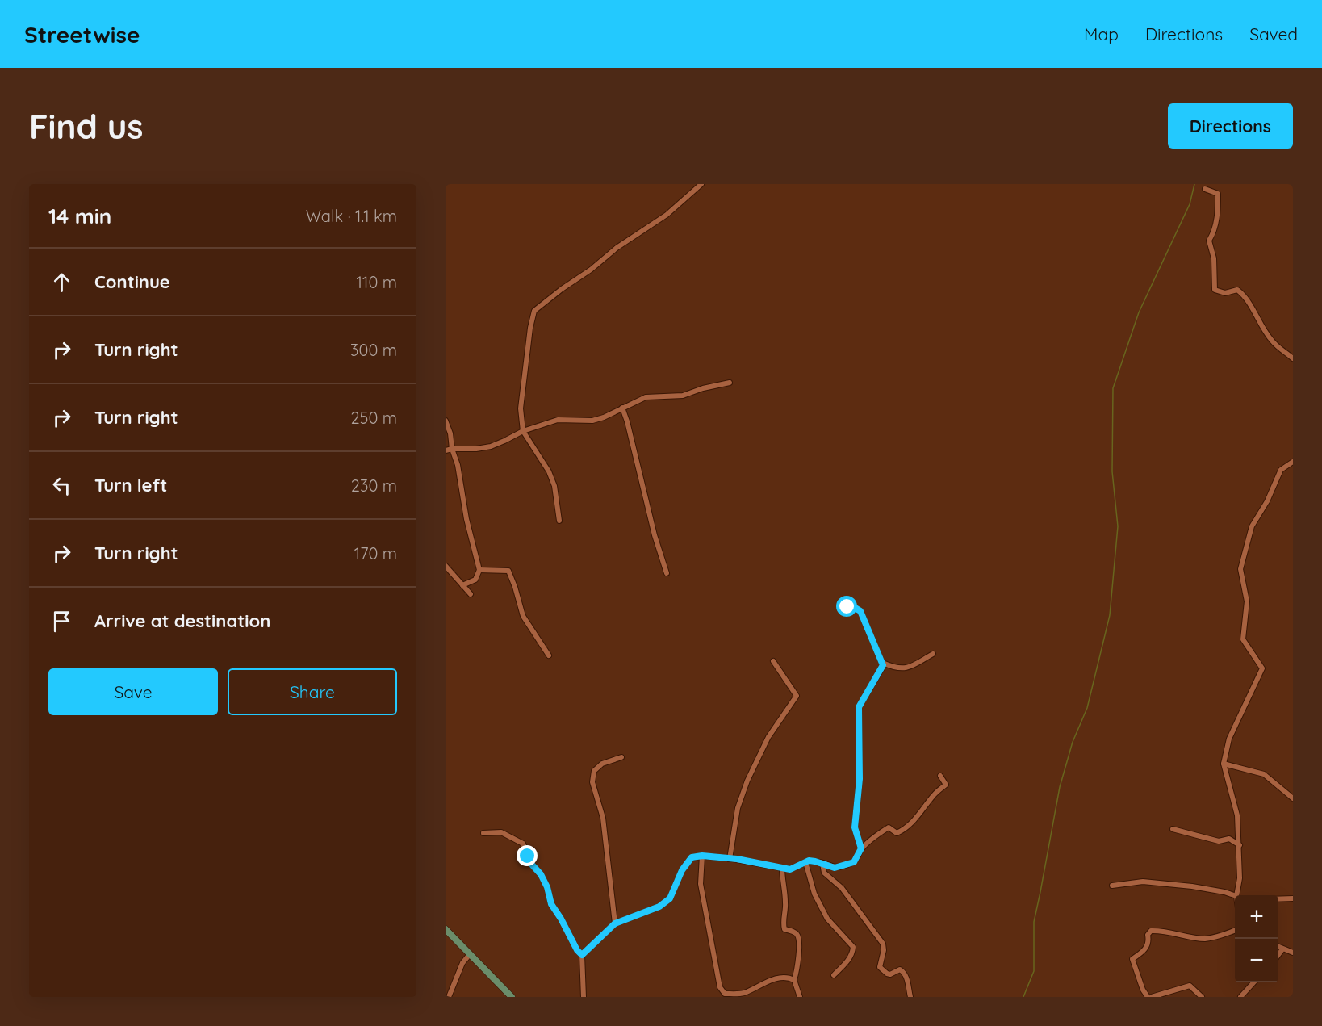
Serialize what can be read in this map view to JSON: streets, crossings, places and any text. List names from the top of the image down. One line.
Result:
{"page":{"header":"Streetwise","nav":["Map","Directions","Saved"],"buttons":["Directions",["Save","Share"]],"title":"Find us","heading":["14 min","Walk · 1.1 km"],"list":[["Continue","110 m"],["Turn right","300 m"],["Turn right","250 m"],["Turn left","230 m"],["Turn right","170 m"],"Arrive at destination"],"map_buttons":["+","−"]}}
